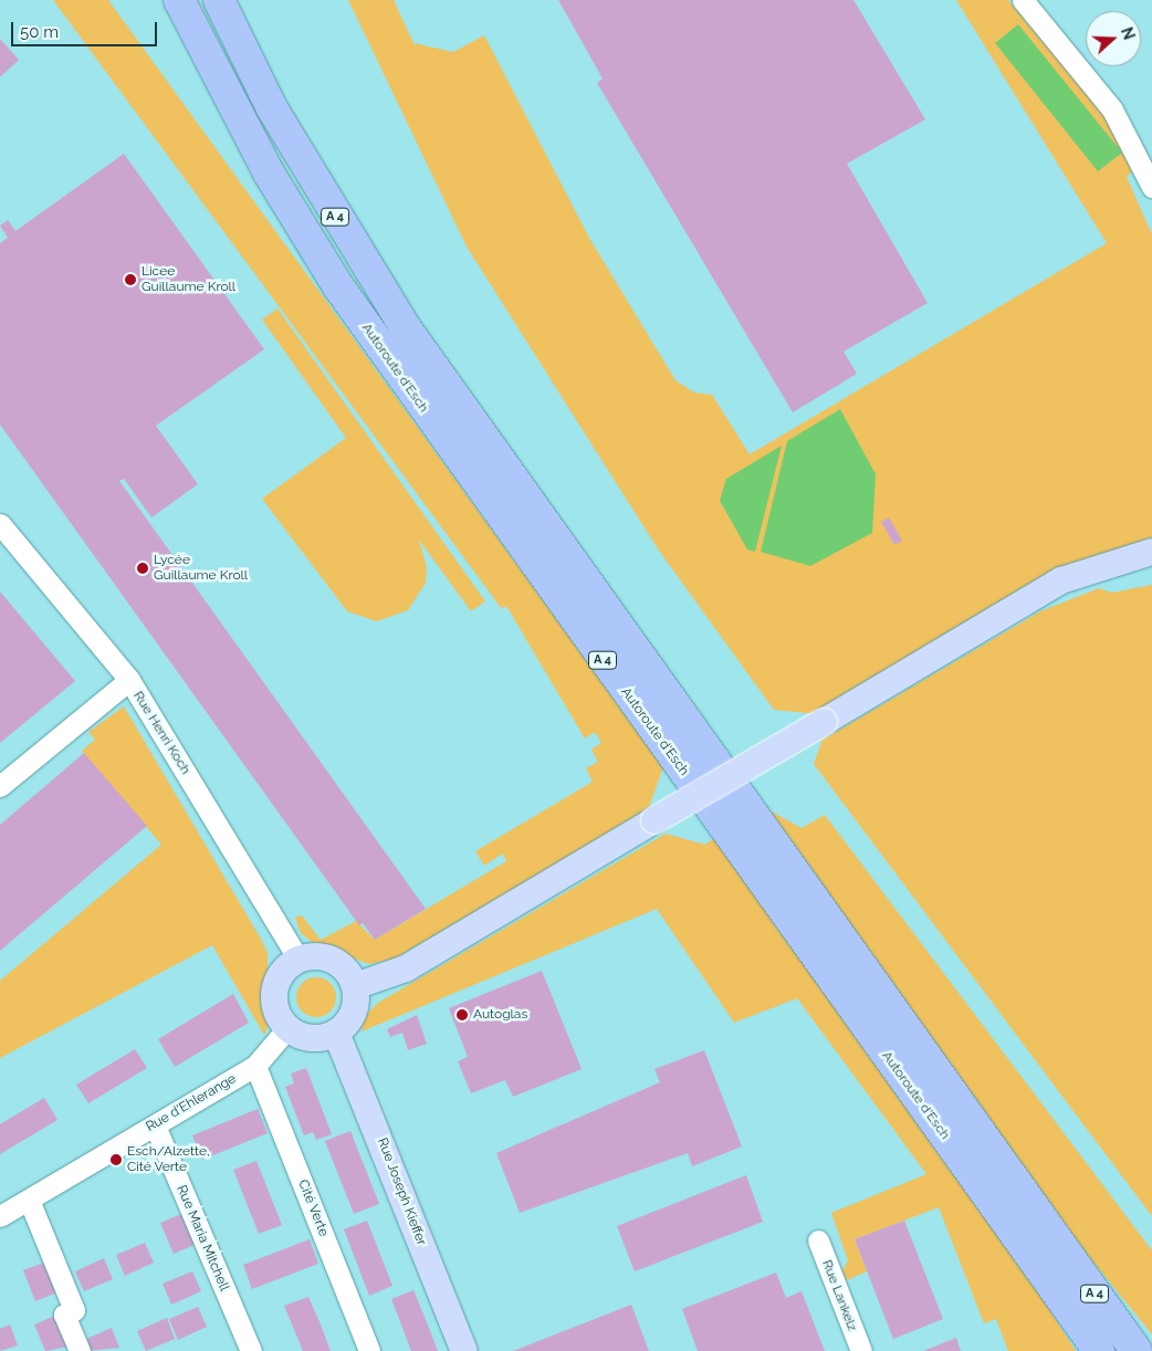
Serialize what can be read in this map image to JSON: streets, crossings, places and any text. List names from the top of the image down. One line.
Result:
{"streets":{"highway":["A 4","Autoroute d'Esch"],"main road":["Rue Joseph Kieffer"],"street":["Rue Henri Koch","Rue d'Ehlerange","Cité Verte","Rue Maria Mitchell","Rue Lankelz"]},"crossings":[["A 4","Autoroute d'Esch"],["Rue Henri Koch","Rue d'Ehlerange"],["Rue Henri Koch","Rue Joseph Kieffer"],["Rue d'Ehlerange","Rue Joseph Kieffer"],["Rue d'Ehlerange","Cité Verte"],["Rue d'Ehlerange","Rue Maria Mitchell"]],"places":["Licee Guillaume Kroll","Lycée Guillaume Kroll","Autoglas","Esch/Alzette, Cité Verte"],"scale_bar":"50 m","north":"right"}
